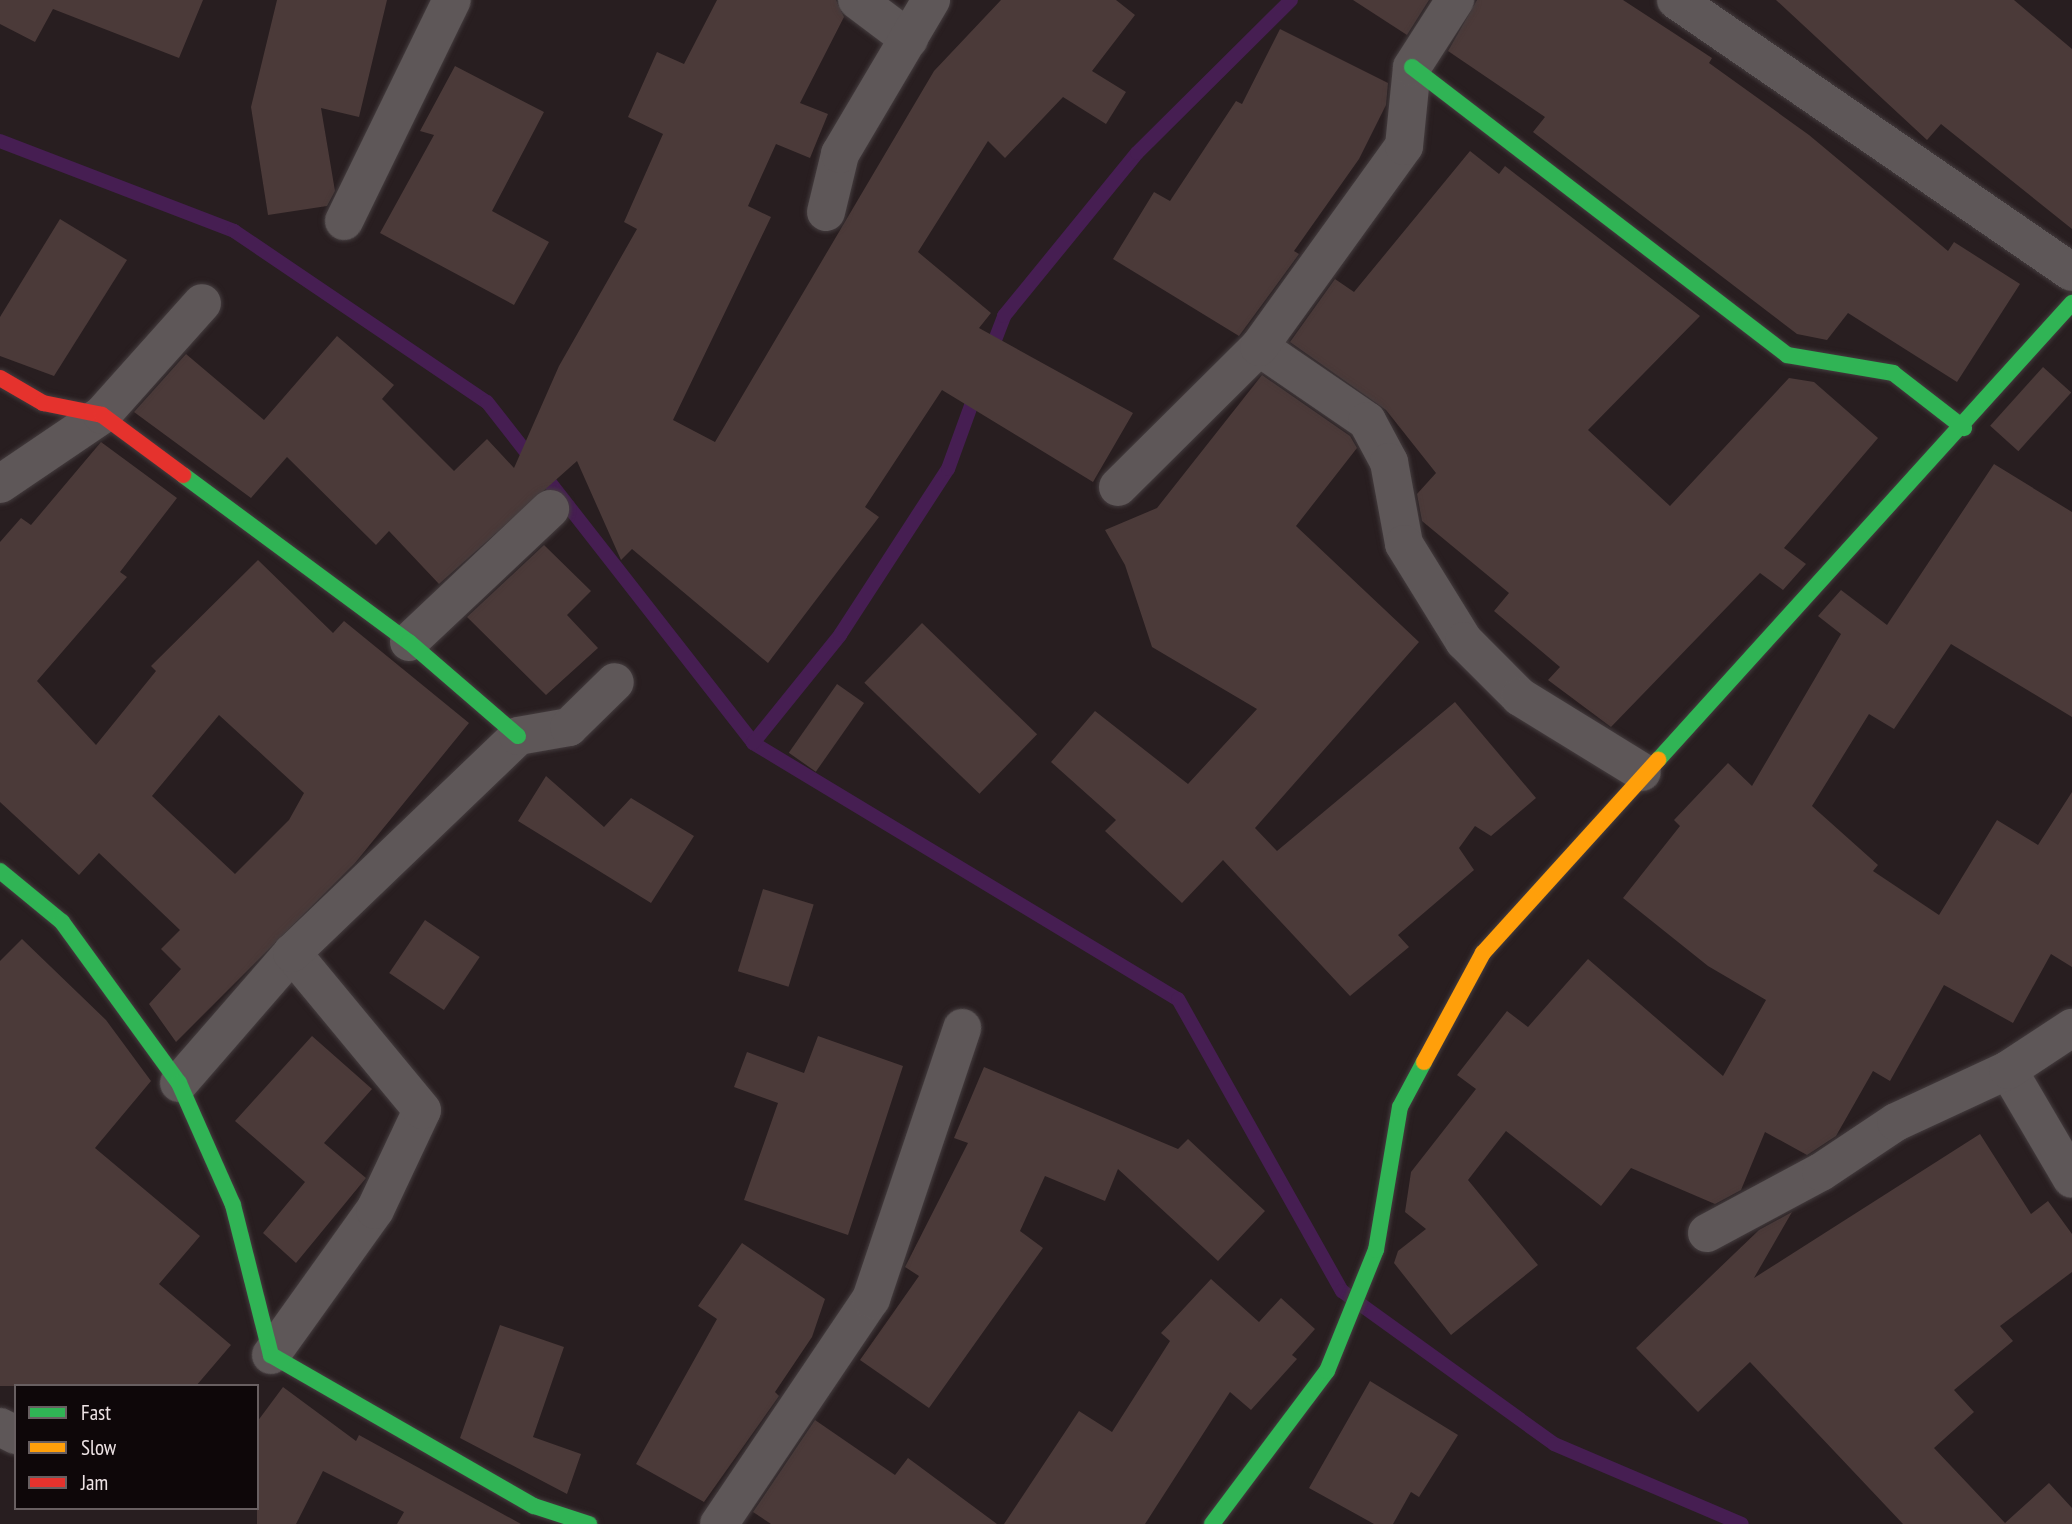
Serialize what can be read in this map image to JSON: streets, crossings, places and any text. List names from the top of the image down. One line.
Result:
{"legend":["Fast","Slow","Jam"]}
